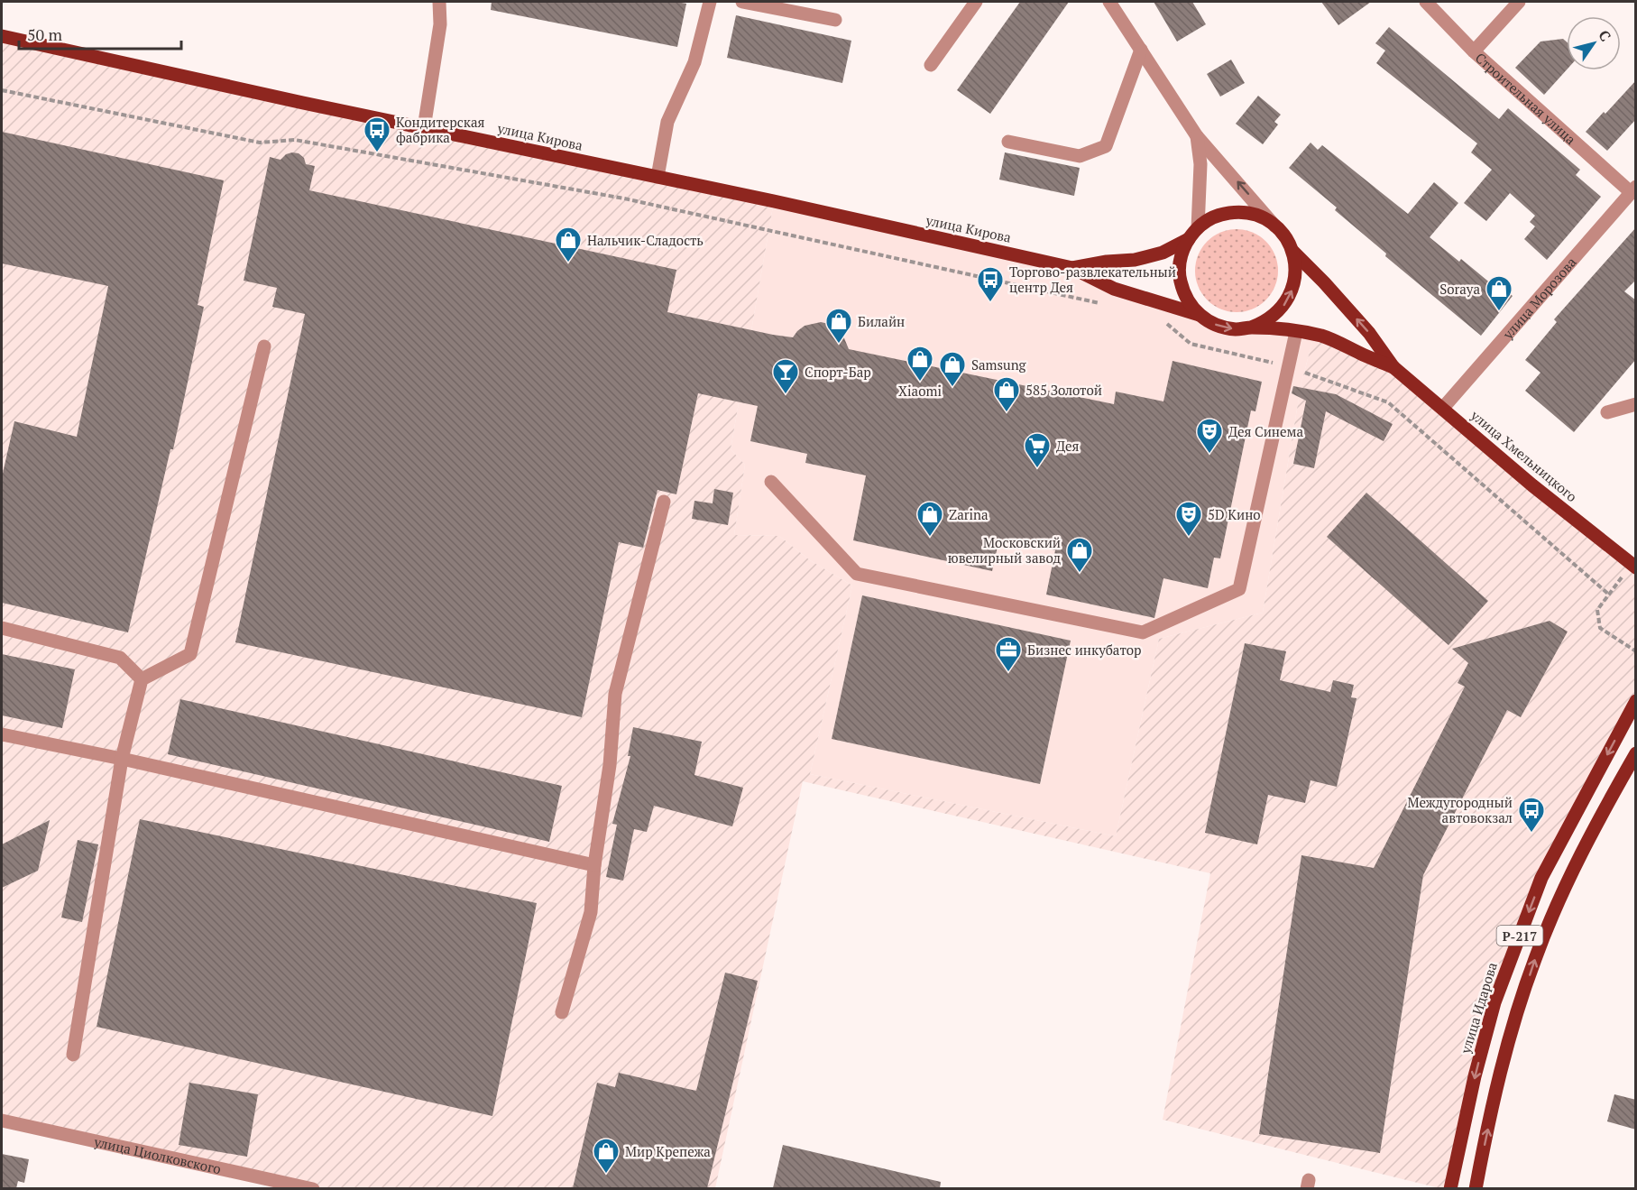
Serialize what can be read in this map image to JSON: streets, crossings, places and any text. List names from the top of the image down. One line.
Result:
{"streets":{"main road":["улица Кирова","улица Хмельницкого","Р-217","улица Идарова"],"street":["Строительная улица","улица Морозова","улица Циолковского"]},"crossings":[["Строительная улица","улица Морозова"],["улица Морозова","улица Хмельницкого"]],"places":{"bus stop":["Кондитерская фабрика","Торгово-развлекательный центр Дея","Междугородный автовокзал"],"shop":["Нальчик-Сладость","Soraya","Билайн","Xiaomi","Samsung","585 Золотой","Zarina","Московский ювелирный завод","Мир Крепежа"],"bar":["Спорт-Бар"],"theatre":["Дея Синема","5D Кино"],"supermarket":["Дея"],"office":["Бизнес инкубатор"]},"scale_bar":"50 m","north":"top right"}
